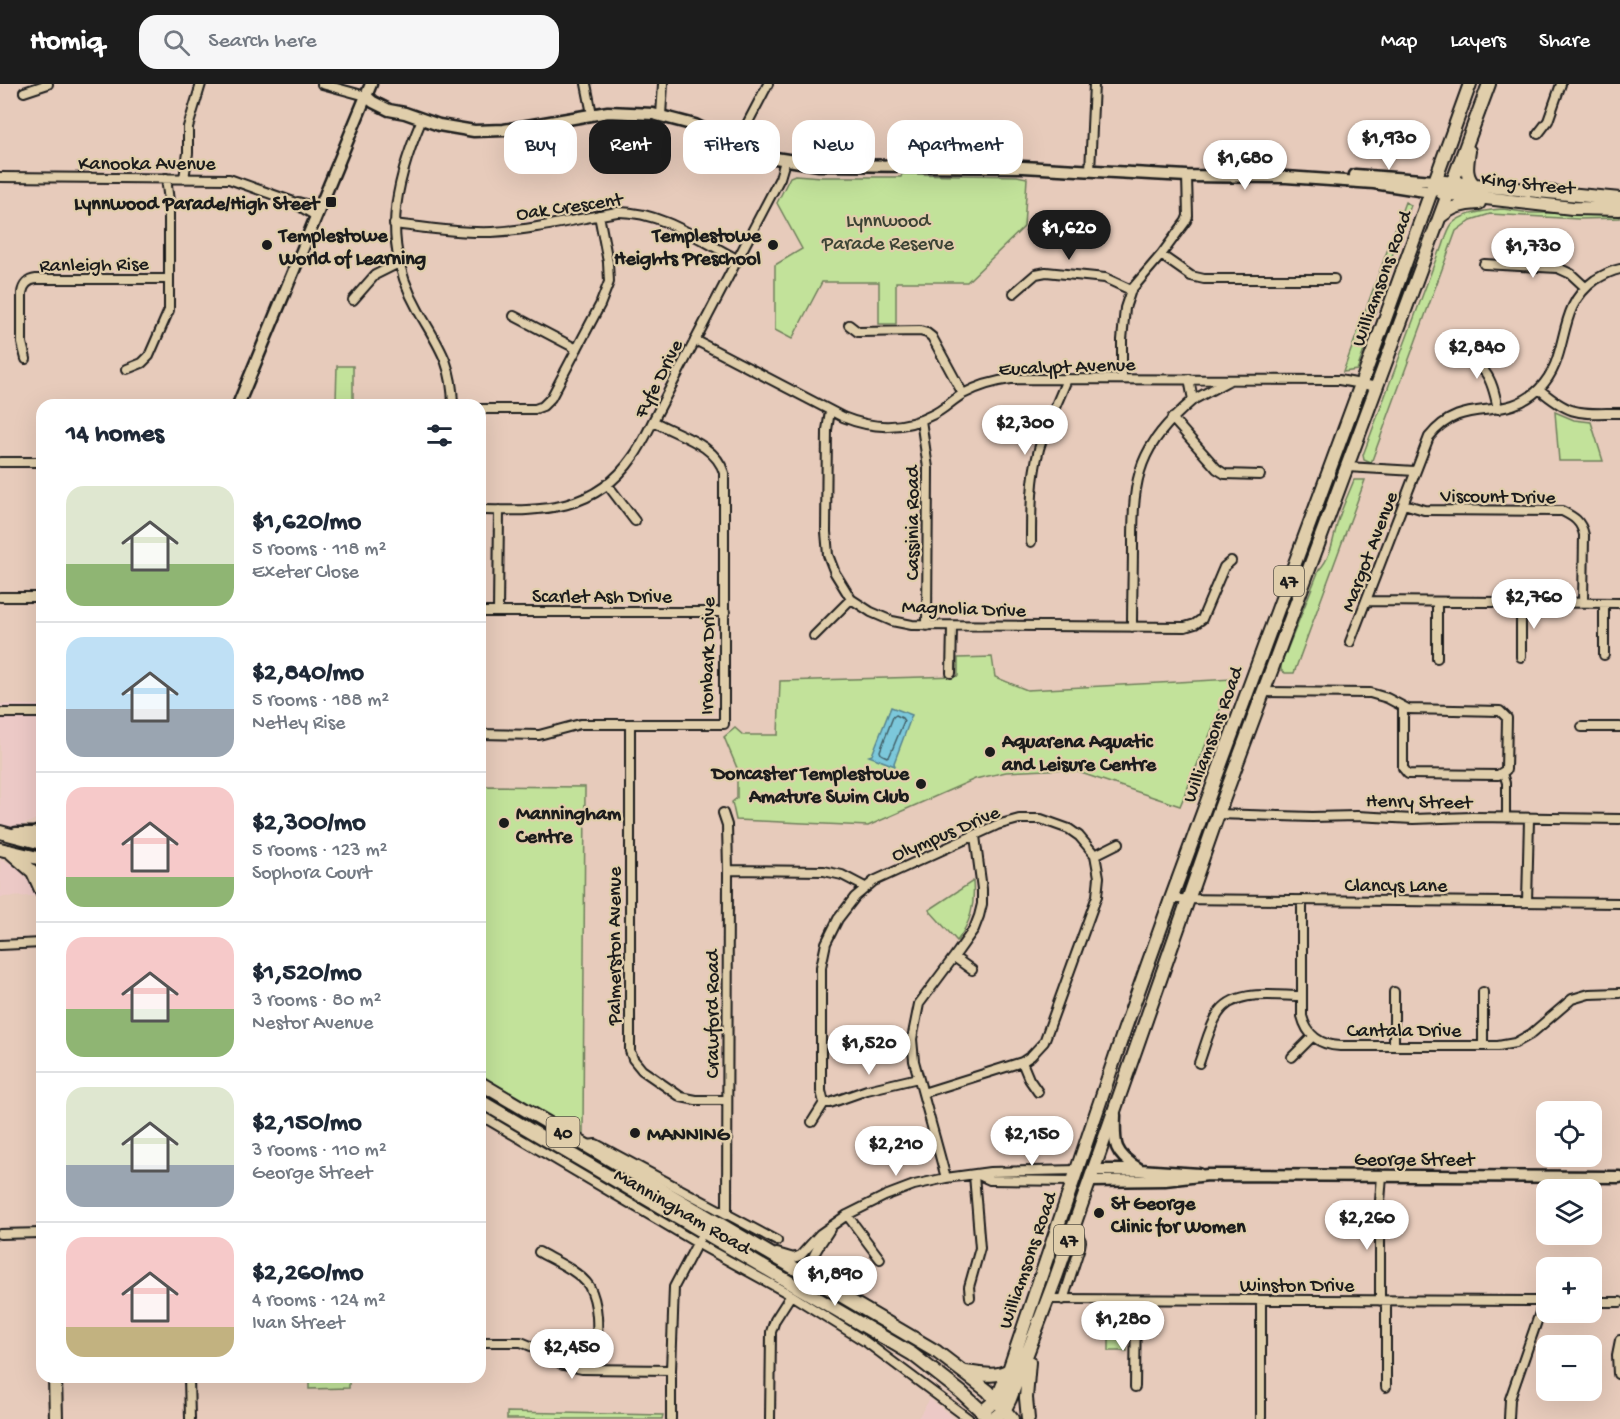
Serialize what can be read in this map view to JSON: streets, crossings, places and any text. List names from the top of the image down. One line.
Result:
{"streets":{"main road":["King Street","Williamsons Road","47","40","George Street","Manningham Road"],"street":["Kanooka Avenue","Oak Crescent","Ranleigh Rise","Eucalypt Avenue","Fyfe Drive","Viscount Drive","Cassinia Road","Margot Avenue","Scarlet Ash Drive","Magnolia Drive","Ironbark Drive","Henry Street","Olympus Drive","Clancys Lane","Palmerston Avenue","Crawford Road","Cantala Drive","Winston Drive"]},"crossings":[["King Street","Williamsons Road"],["Oak Crescent","Fyfe Drive"],["Williamsons Road","Eucalypt Avenue"],["Williamsons Road","Margot Avenue"],["Williamsons Road","47"],["Williamsons Road","Henry Street"],["Williamsons Road","Clancys Lane"],["Williamsons Road","George Street"],["Williamsons Road","Manningham Road"],["Williamsons Road","Winston Drive"],["Eucalypt Avenue","Fyfe Drive"],["Eucalypt Avenue","Cassinia Road"],["Eucalypt Avenue","Magnolia Drive"],["Fyfe Drive","Ironbark Drive"],["Viscount Drive","Margot Avenue"],["Cassinia Road","Magnolia Drive"],["47","Manningham Road"],["Scarlet Ash Drive","Ironbark Drive"],["Ironbark Drive","Palmerston Avenue"],["Palmerston Avenue","Crawford Road"],["Crawford Road","Manningham Road"]],"parks":["Lynnwood Parade Reserve"],"places":{"transit":["Lynnwood Parade/High Steet"],"other":["Templestowe World of Learning","Templestowe Heights Preschool","Aquarena Aquatic and Leisure Centre","Doncaster Templestowe Amature Swim Club","Manningham Centre","MANNING","St George Clinic for Women"]},"page":{"header":"Homiq","search":"Search here","nav":["Map","Layers","Share"],"price":["$1,930","$1,680","$1,620","$1,730","$2,840","$2,300","$2,760","$1,520","$2,150","$2,210","$2,260","$1,890","$1,280","$2,450"],"chip":["Buy","Rent","Filters","New","Apartment"],"heading":"14 homes","list":[{"name":"$1,620/mo","note":"5 rooms · 118 m² · Exeter Close"},{"name":"$2,840/mo","note":"5 rooms · 188 m² · Netley Rise"},{"name":"$2,300/mo","note":"5 rooms · 123 m² · Sophora Court"},{"name":"$1,520/mo","note":"3 rooms · 80 m² · Nestor Avenue"},{"name":"$2,150/mo","note":"3 rooms · 110 m² · George Street"},{"name":"$2,260/mo","note":"4 rooms · 124 m² · Ivan Street"}],"map_buttons":["+","−"]}}
